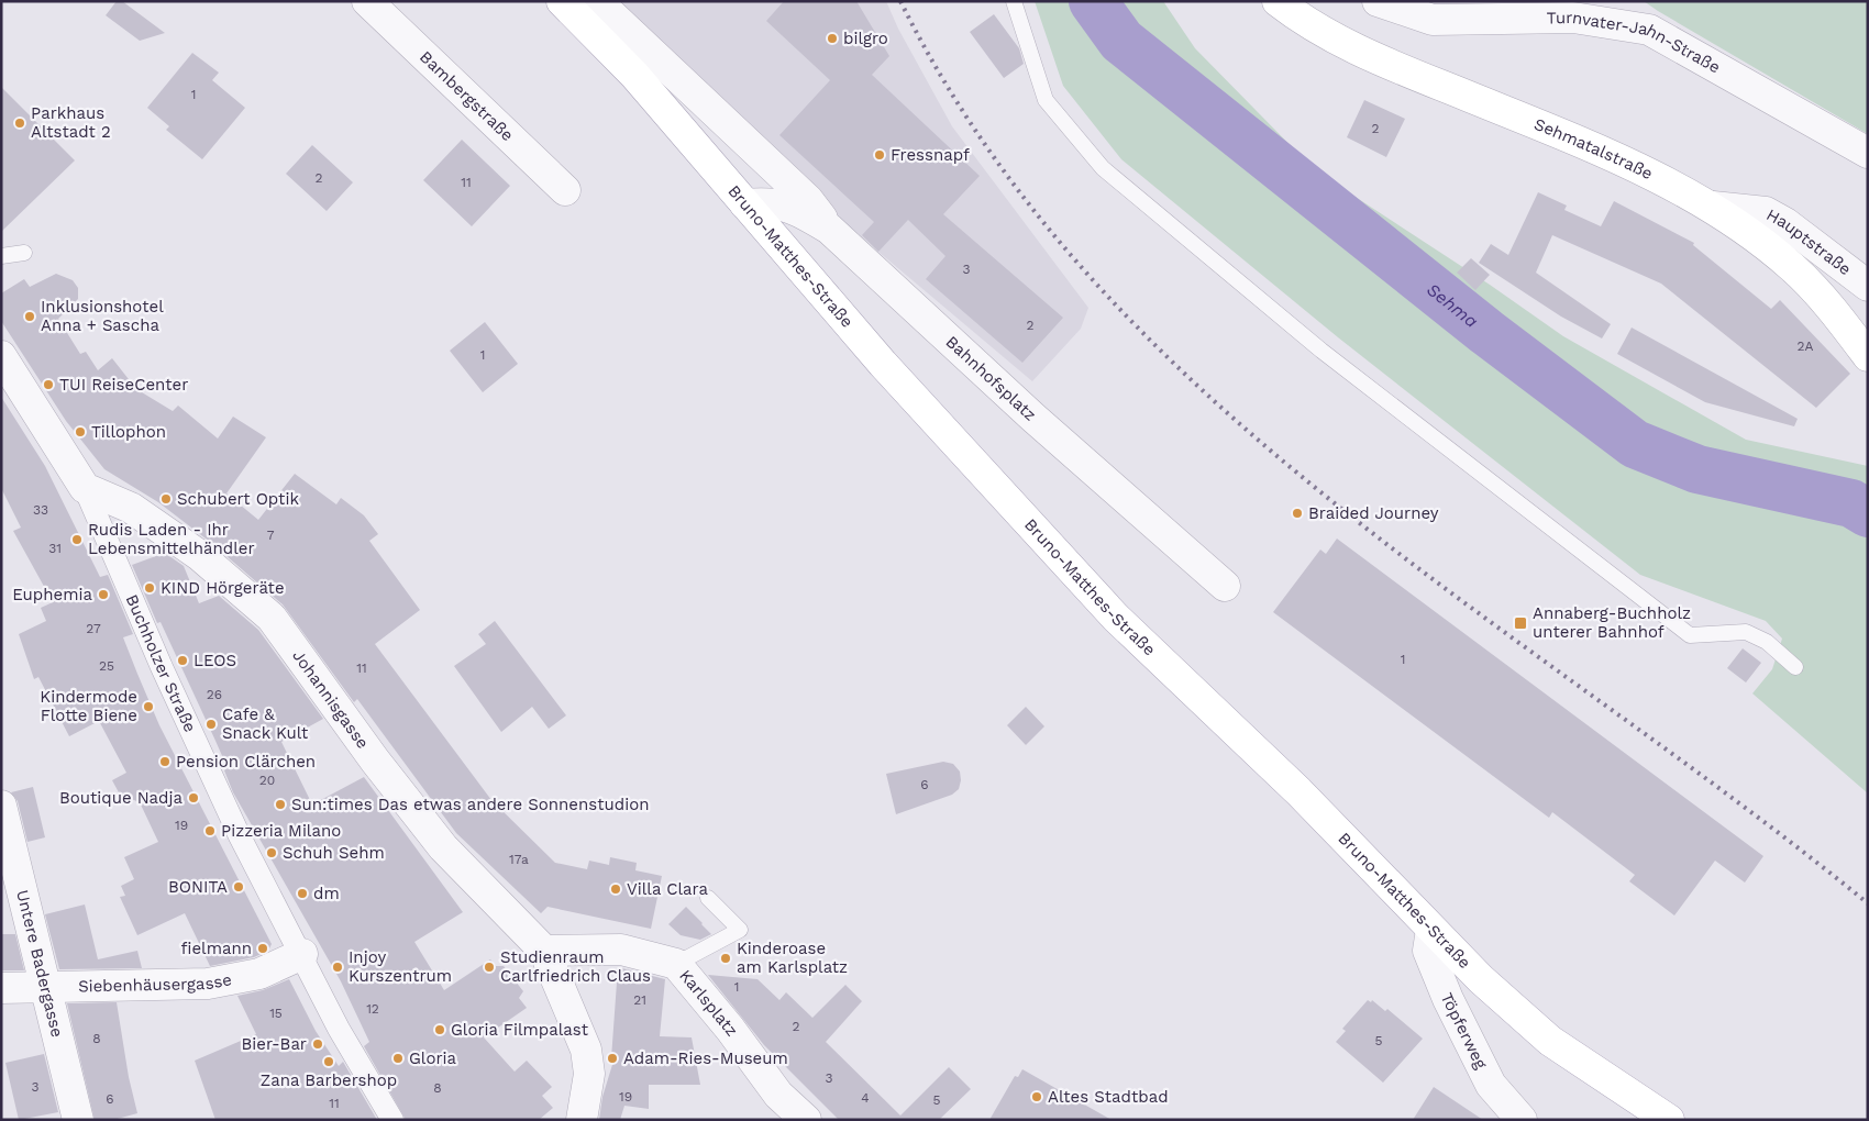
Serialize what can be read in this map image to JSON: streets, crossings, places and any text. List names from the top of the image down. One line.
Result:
{"streets":{"main road":["Sehmatalstraße","Bruno-Matthes-Straße"],"street":["Turnvater-Jahn-Straße","Bambergstraße","Hauptstraße","Bahnhofsplatz","Buchholzer Straße","Johannisgasse","Untere Badergasse","Siebenhäusergasse","Karlsplatz","Töpferweg"]},"crossings":[["Sehmatalstraße","Hauptstraße"],["Bruno-Matthes-Straße","Bahnhofsplatz"],["Bruno-Matthes-Straße","Töpferweg"],["Buchholzer Straße","Johannisgasse"],["Buchholzer Straße","Siebenhäusergasse"],["Untere Badergasse","Siebenhäusergasse"]],"water":["Sehma"],"places":{"other":["bilgro","Parkhaus Altstadt 2","Fressnapf","Inklusionshotel Anna + Sascha","TUI ReiseCenter","Tillophon","Schubert Optik","Braided Journey","Rudis Laden - Ihr Lebensmittelhändler","KIND Hörgeräte","Euphemia","LEOS","Kindermode Flotte Biene","Cafe & Snack Kult","Pension Clärchen","Boutique Nadja","Sun:times Das etwas andere Sonnenstudion","Pizzeria Milano","Schuh Sehm","BONITA","Villa Clara","dm","fielmann","Kinderoase am Karlsplatz","Injoy Kurszentrum","Studienraum Carlfriedrich Claus","Gloria Filmpalast","Bier-Bar","Gloria","Adam-Ries-Museum","Zana Barbershop","Altes Stadtbad"],"transit":["Annaberg-Buchholz unterer Bahnhof"]},"house_numbers":["1","2","2","11","3","2","2A","1","33","7","31","27","1","25","11","26","20","6","19","17a","1","21","12","15","2","8","5","3","3","8","19","4","6","5","11"]}
